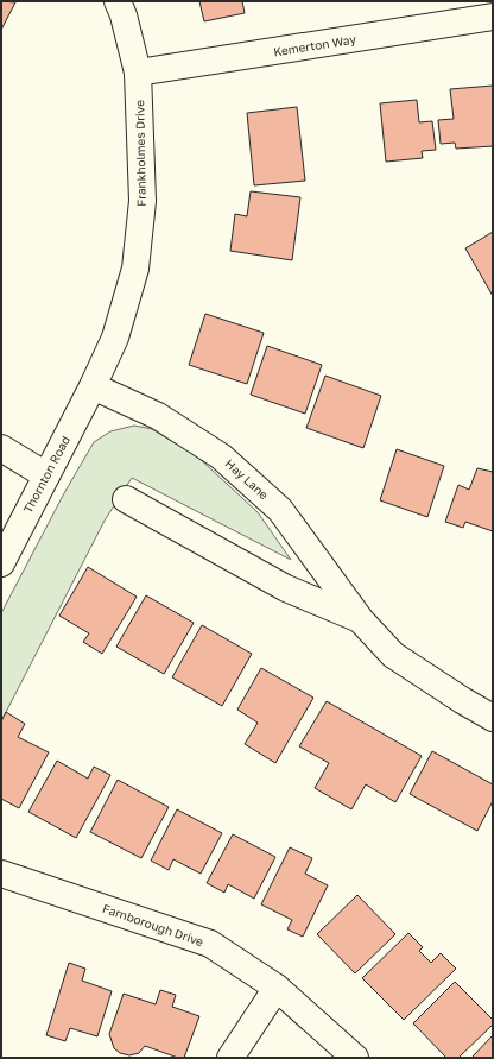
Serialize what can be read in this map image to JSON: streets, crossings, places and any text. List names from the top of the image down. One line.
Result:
{"streets":{"street":["Kemerton Way","Frankholmes Drive","Thornton Road","Hay Lane","Farnborough Drive"]},"crossings":[["Kemerton Way","Frankholmes Drive"],["Frankholmes Drive","Thornton Road"],["Frankholmes Drive","Hay Lane"],["Thornton Road","Hay Lane"]]}
